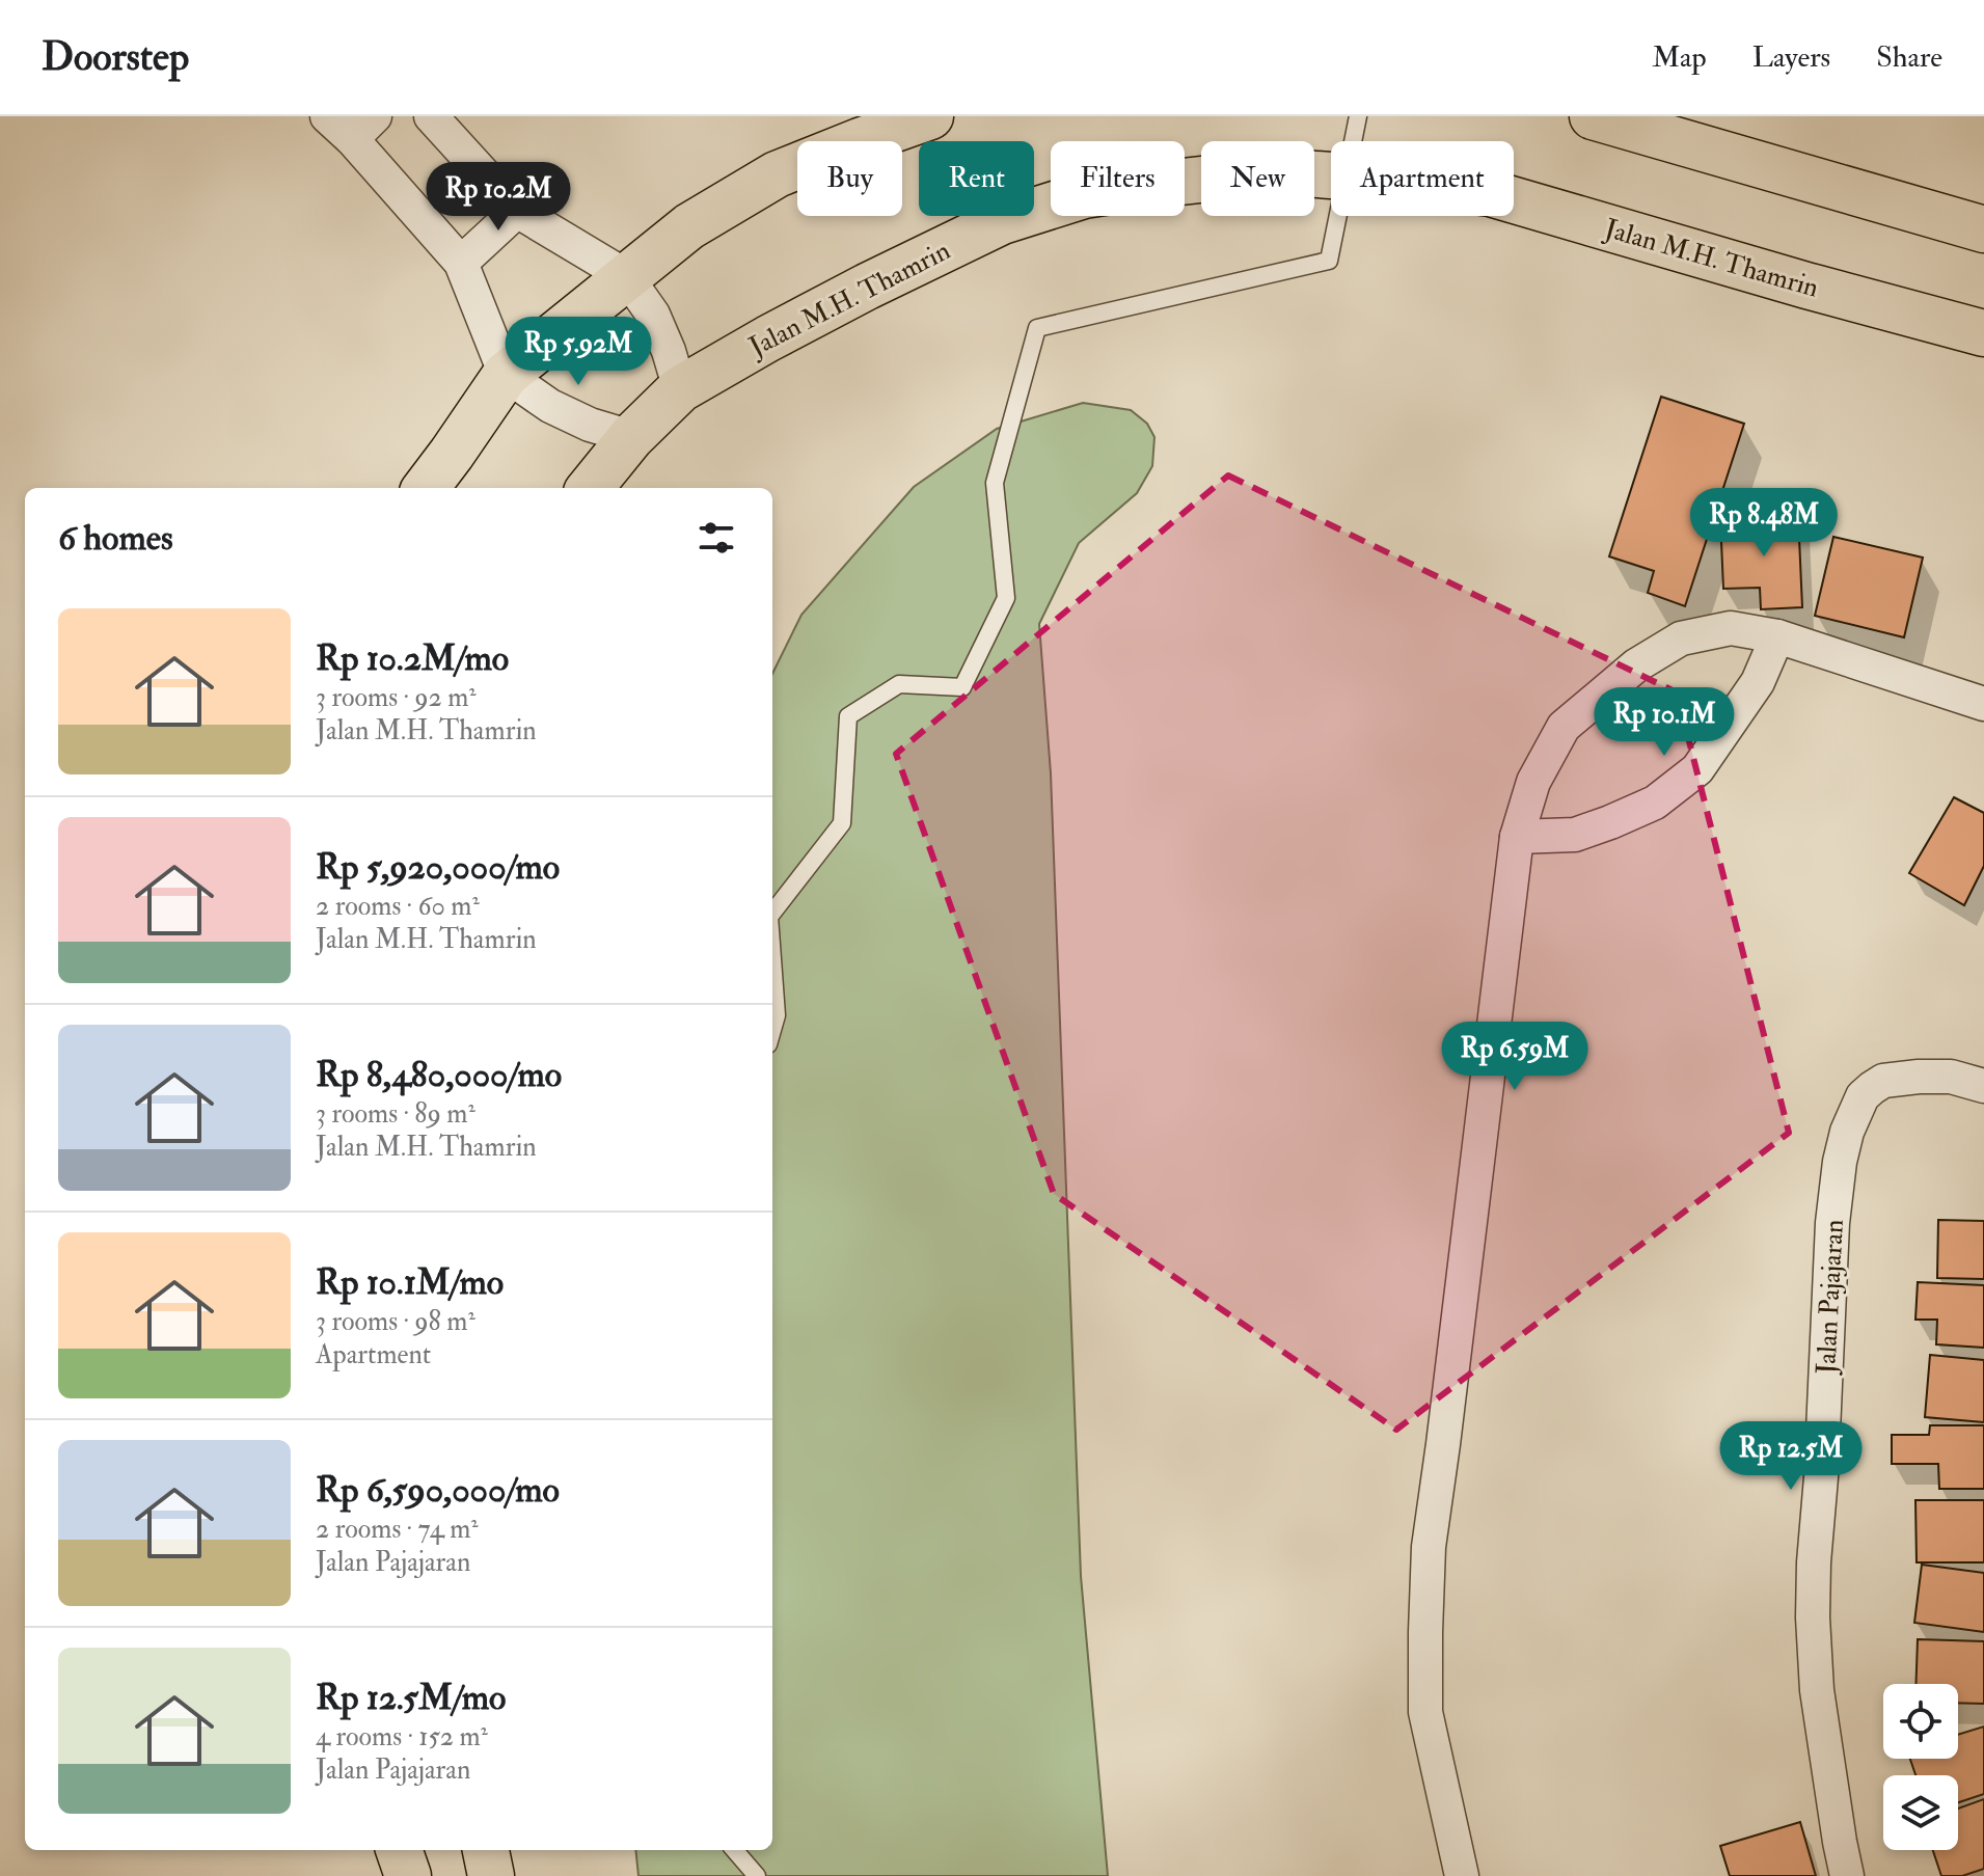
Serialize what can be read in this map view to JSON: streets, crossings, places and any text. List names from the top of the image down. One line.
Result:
{"streets":{"main road":["Jalan M.H. Thamrin"],"street":["Jalan Pajajaran"]},"page":{"header":"Doorstep","nav":["Map","Layers","Share"],"chip":["Buy","Rent","Filters","New","Apartment"],"price":["Rp 10.2M","Rp 5.92M","Rp 8.48M","Rp 10.1M","Rp 6.59M","Rp 12.5M"],"heading":"6 homes","list":[{"name":"Rp 10.2M/mo","note":"3 rooms · 92 m² · Jalan M.H. Thamrin"},{"name":"Rp 5,920,000/mo","note":"2 rooms · 60 m² · Jalan M.H. Thamrin"},{"name":"Rp 8,480,000/mo","note":"3 rooms · 89 m² · Jalan M.H. Thamrin"},{"name":"Rp 10.1M/mo","note":"3 rooms · 98 m² · Apartment"},{"name":"Rp 6,590,000/mo","note":"2 rooms · 74 m² · Jalan Pajajaran"},{"name":"Rp 12.5M/mo","note":"4 rooms · 152 m² · Jalan Pajajaran"}]}}
